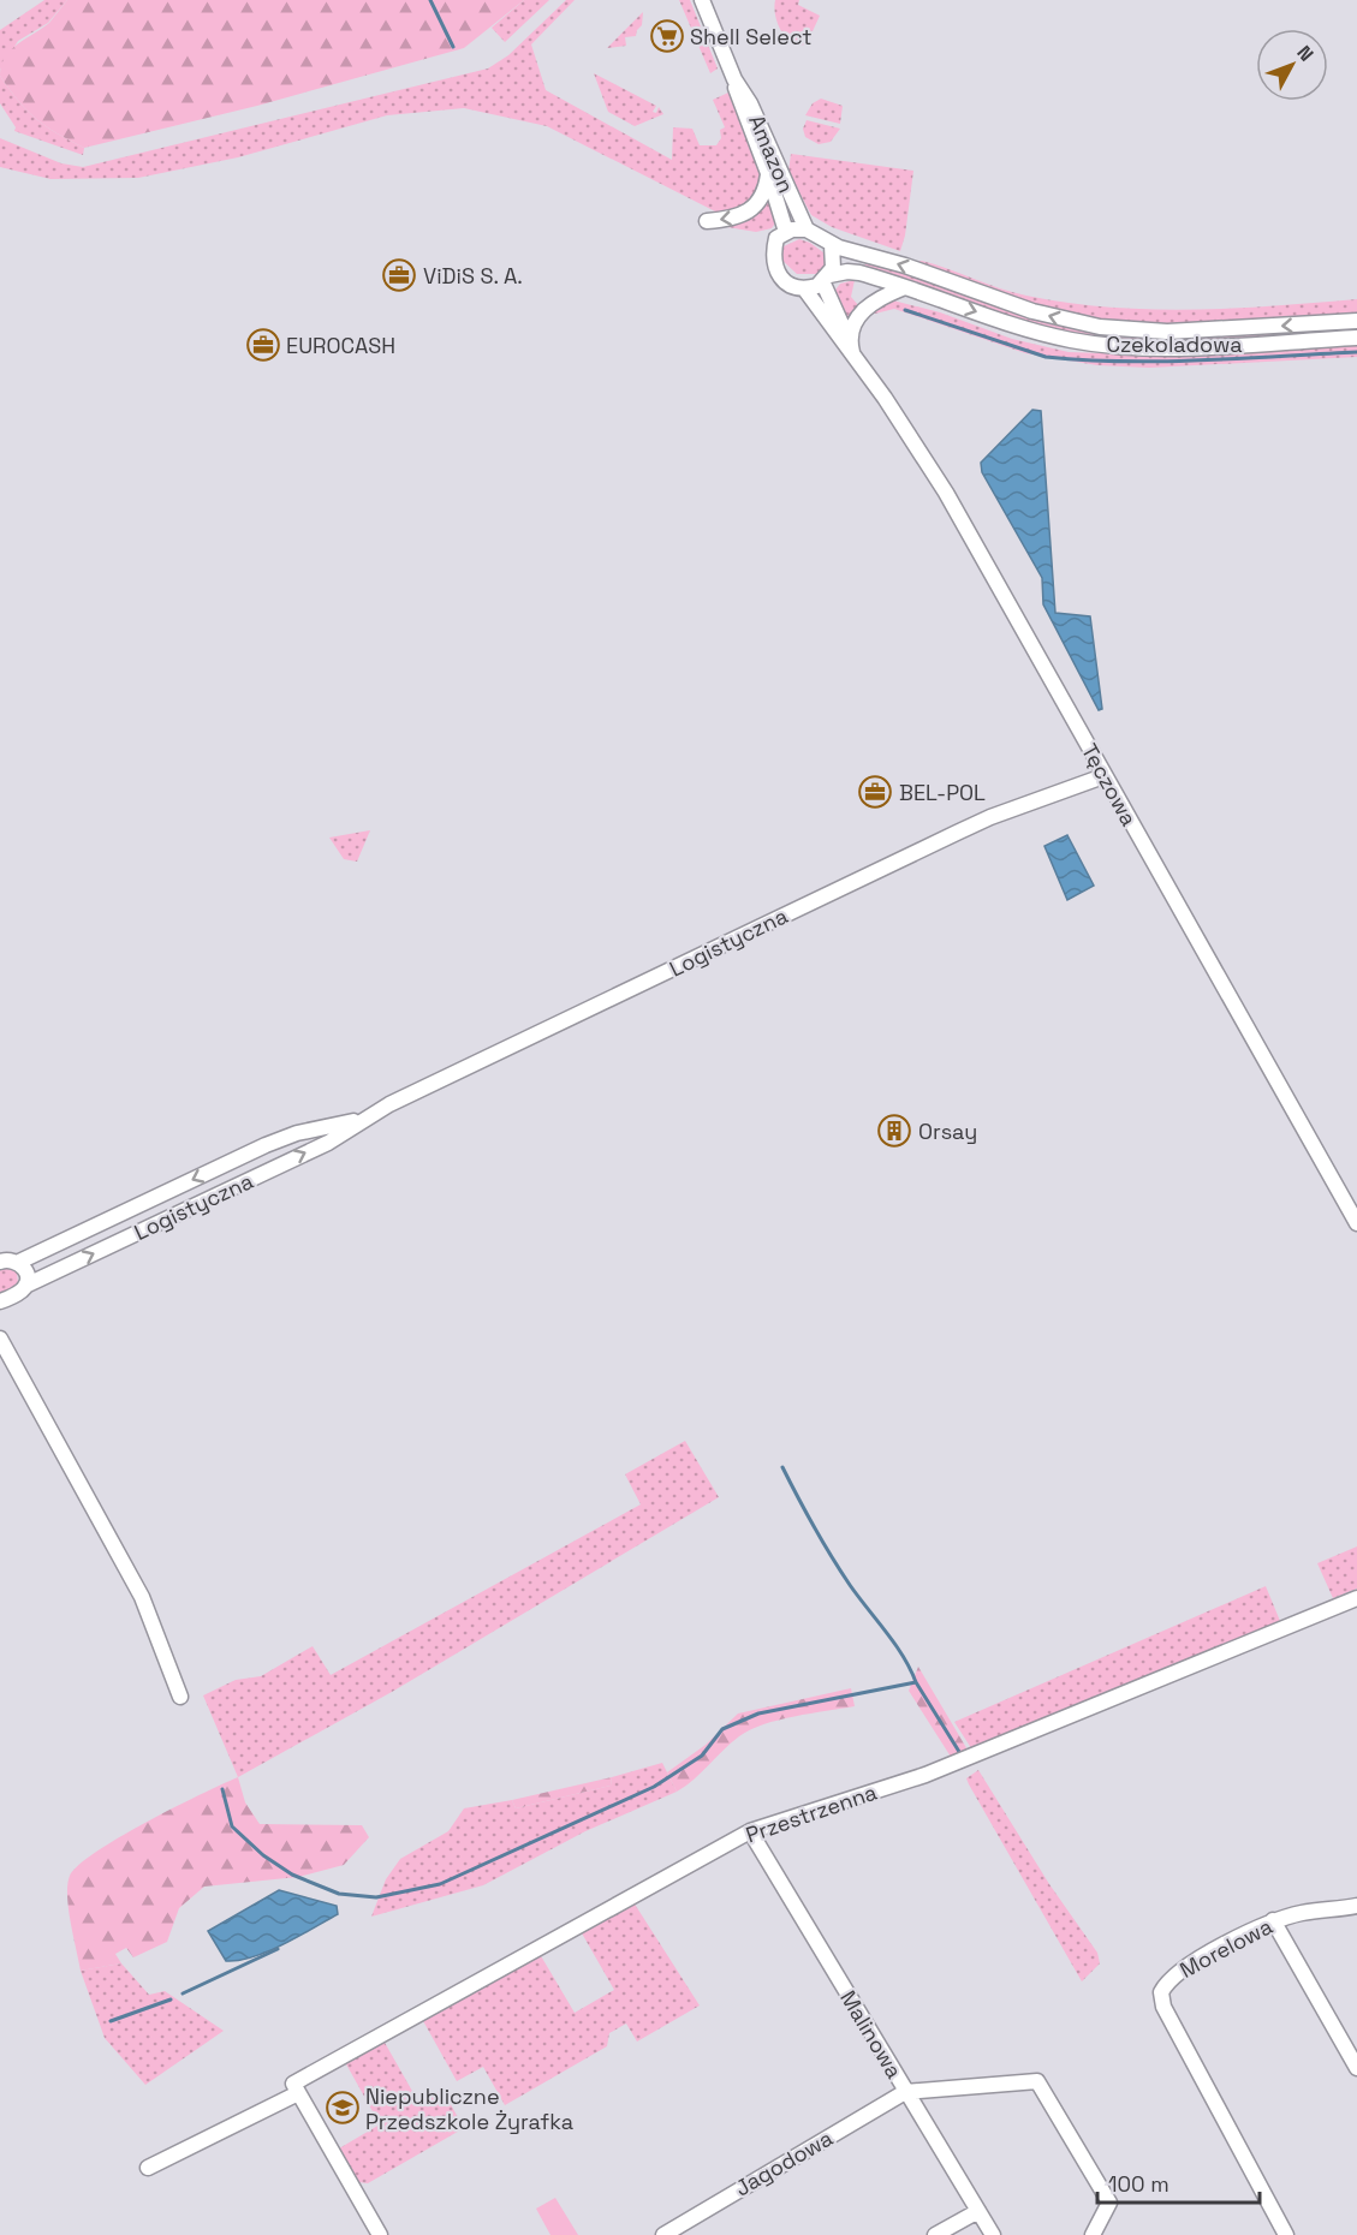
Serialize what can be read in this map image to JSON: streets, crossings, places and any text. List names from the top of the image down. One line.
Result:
{"streets":{"street":["Amazon","Czekoladowa","Tęczowa","Logistyczna","Przestrzenna","Morelowa","Malinowa","Jagodowa"]},"crossings":[["Amazon","Czekoladowa"],["Amazon","Tęczowa"],["Czekoladowa","Tęczowa"],["Tęczowa","Logistyczna"],["Przestrzenna","Malinowa"],["Malinowa","Jagodowa"]],"places":{"supermarket":["Shell Select"],"office":["ViDiS S. A.","EUROCASH","BEL-POL"],"building":["Orsay"],"school or university":["Niepubliczne Przedszkole Żyrafka"]},"scale_bar":"100 m","north":"top right"}
